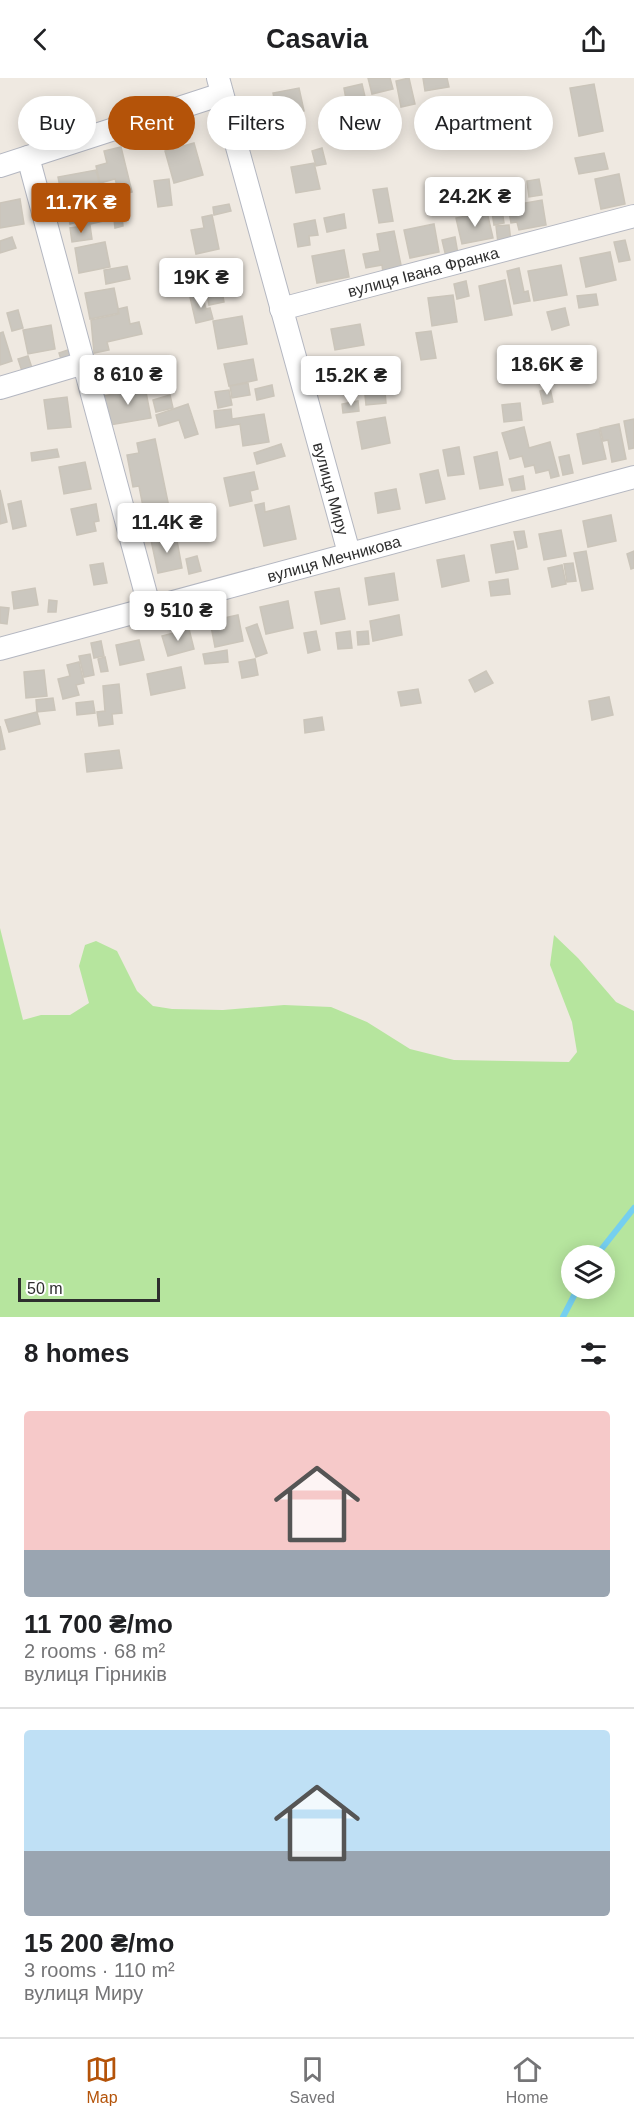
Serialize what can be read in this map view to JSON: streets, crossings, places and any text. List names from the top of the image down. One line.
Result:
{"streets":{"street":["вулиця Івана Франка","вулиця Миру","вулиця Мечникова"]},"crossings":[["вулиця Івана Франка","вулиця Миру"],["вулиця Миру","вулиця Мечникова"]],"scale_bar":"50 m","page":{"header":"Casavia","chip":["Buy","Rent","Filters","New","Apartment"],"price":["24.2K ₴","11.7K ₴","19K ₴","18.6K ₴","8 610 ₴","15.2K ₴","11.4K ₴","9 510 ₴"],"scale":"50 m","heading":"8 homes","list":[{"name":"11 700 ₴/mo","note":"2 rooms · 68 m² · вулиця Гірників"},{"name":"15 200 ₴/mo","note":"3 rooms · 110 m² · вулиця Миру"}],"tabs":["Map","Saved","Home"]}}
